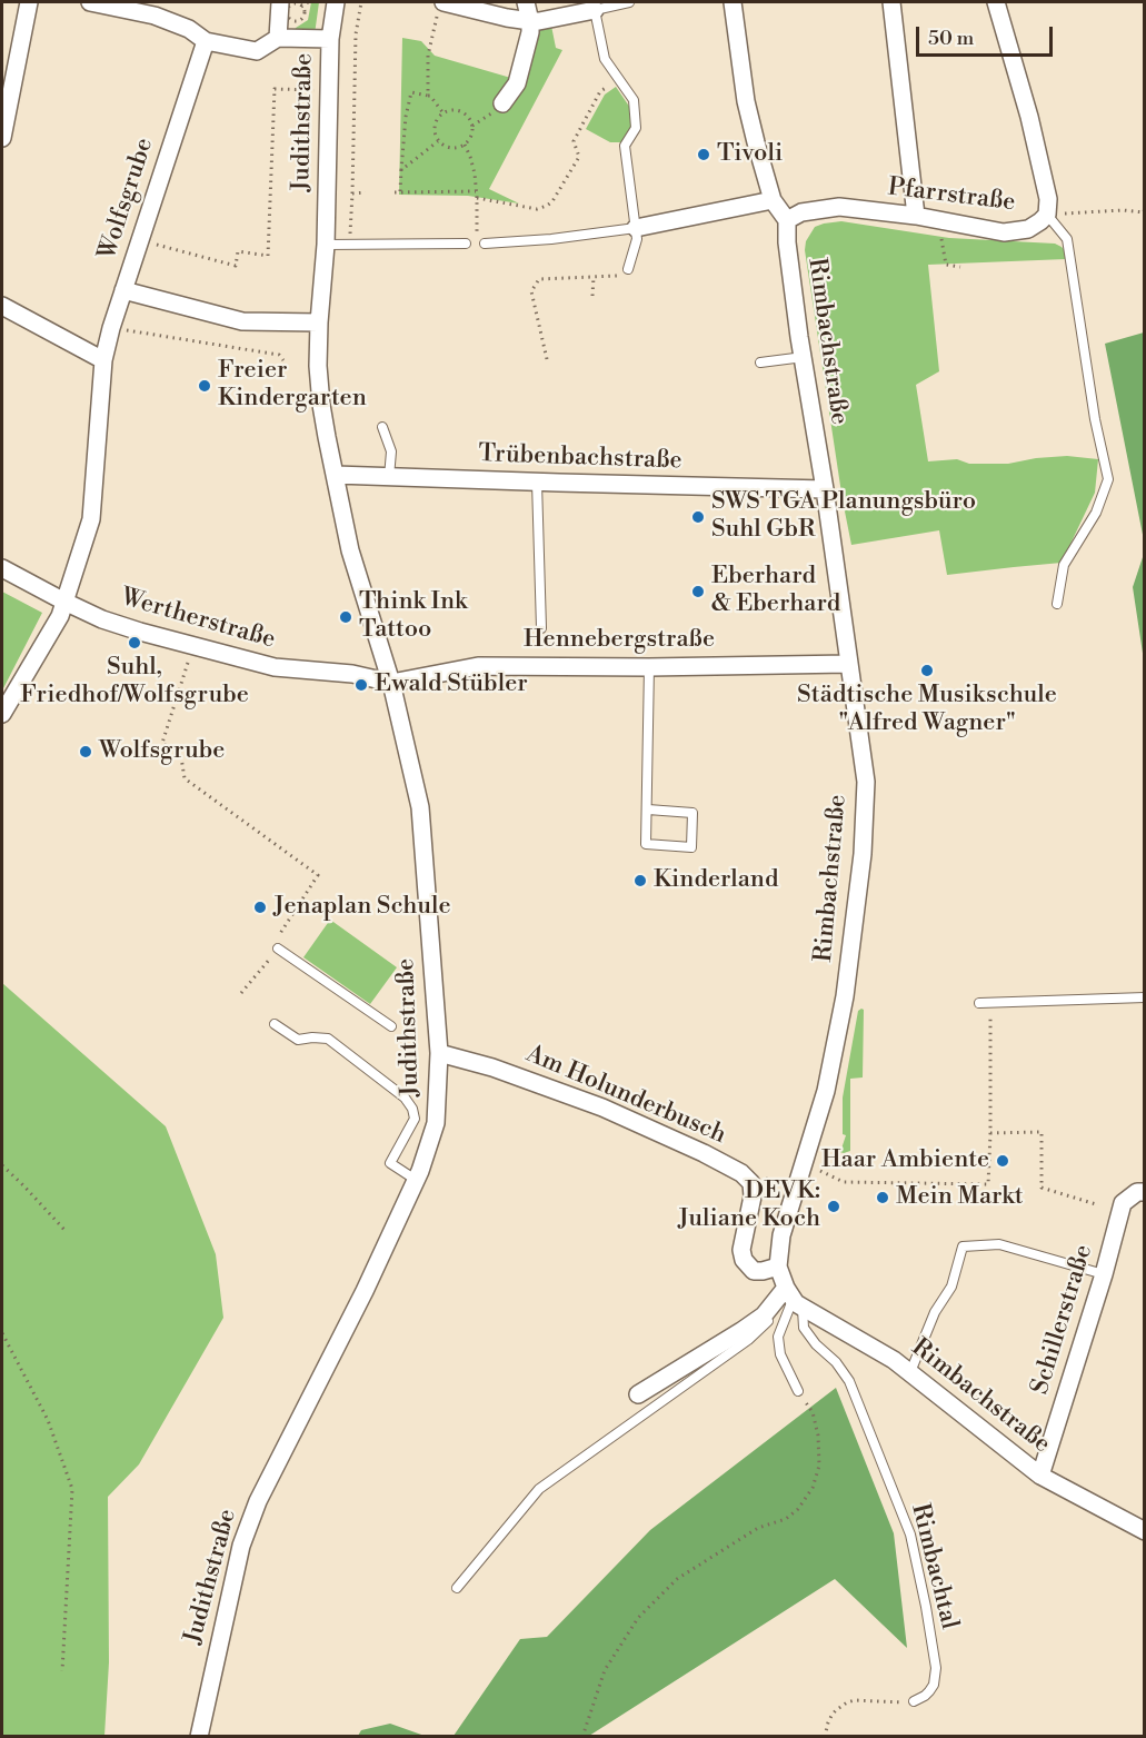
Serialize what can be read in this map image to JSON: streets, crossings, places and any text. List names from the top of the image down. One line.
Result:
{"streets":{"street":["Judithstraße","Pfarrstraße","Wolfsgrube","Rimbachstraße","Trübenbachstraße","Wertherstraße","Hennebergstraße","Am Holunderbusch","Schillerstraße"],"lane":["Rimbachtal"]},"crossings":[["Judithstraße","Trübenbachstraße"],["Judithstraße","Wertherstraße"],["Judithstraße","Hennebergstraße"],["Judithstraße","Am Holunderbusch"],["Pfarrstraße","Rimbachstraße"],["Wolfsgrube","Wertherstraße"],["Rimbachstraße","Trübenbachstraße"],["Rimbachstraße","Hennebergstraße"],["Rimbachstraße","Am Holunderbusch"],["Rimbachstraße","Schillerstraße"],["Rimbachstraße","Rimbachtal"],["Wertherstraße","Hennebergstraße"]],"places":["Tivoli","Freier Kindergarten","SWS TGA Planungsbüro Suhl GbR","Eberhard & Eberhard","Think Ink Tattoo","Suhl, Friedhof/Wolfsgrube","Städtische Musikschule \"Alfred Wagner\"","Ewald Stübler","Wolfsgrube","Kinderland","Jenaplan Schule","Haar Ambiente","Mein Markt","DEVK: Juliane Koch"],"scale_bar":"50 m"}
